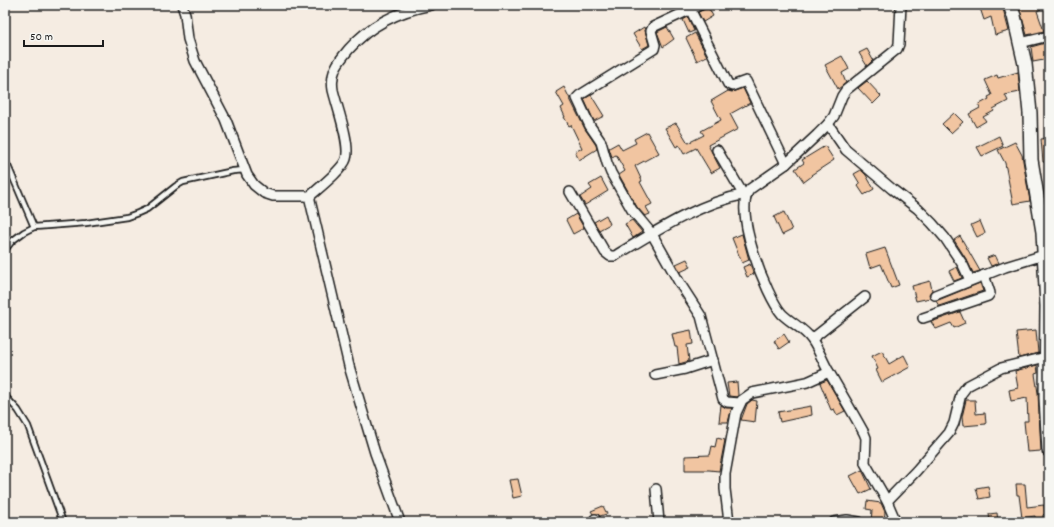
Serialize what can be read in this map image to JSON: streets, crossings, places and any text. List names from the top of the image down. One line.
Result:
{"scale_bar":"50 m"}
